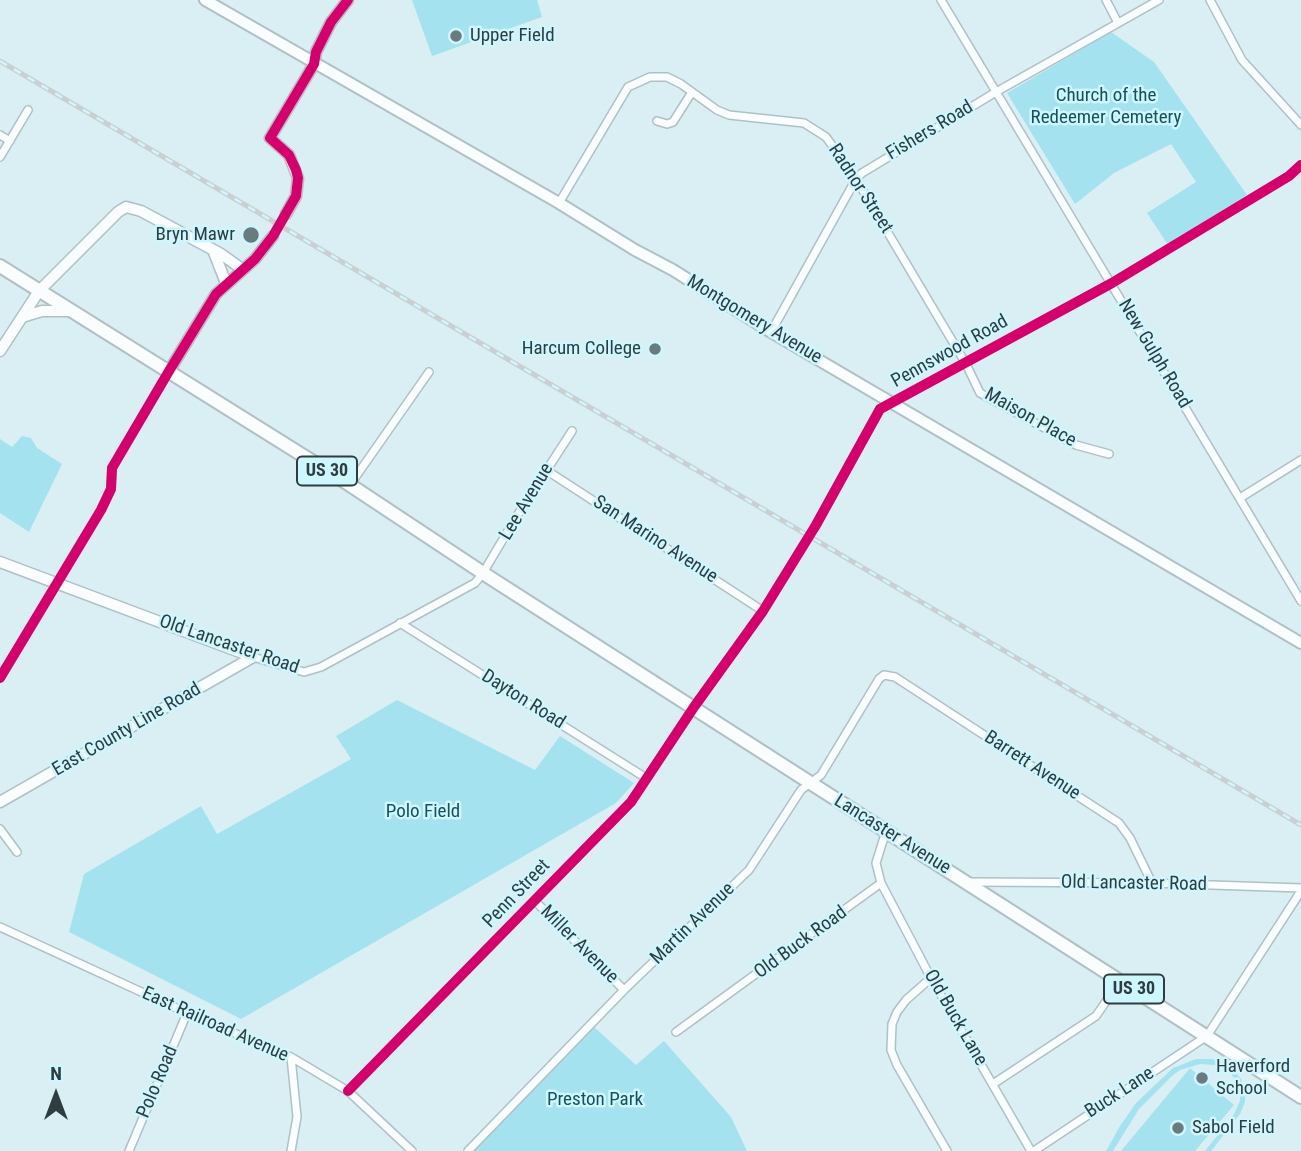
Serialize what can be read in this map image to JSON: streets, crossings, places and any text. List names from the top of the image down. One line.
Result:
{"streets":{"highway":["US 30","Lancaster Avenue"],"main road":["Montgomery Avenue"],"street":["Fishers Road","Radnor Street","Pennswood Road","New Gulph Road","Maison Place","Lee Avenue","San Marino Avenue","Old Lancaster Road","Dayton Road","East County Line Road","Barrett Avenue","Penn Street","Martin Avenue","Old Buck Road","Miller Avenue","Old Buck Lane","East Railroad Avenue","Polo Road","Buck Lane"]},"crossings":[["Fishers Road","Radnor Street"],["Fishers Road","Montgomery Avenue"],["Fishers Road","New Gulph Road"],["Radnor Street","Montgomery Avenue"],["Radnor Street","Pennswood Road"],["Radnor Street","Maison Place"],["Montgomery Avenue","Pennswood Road"],["Pennswood Road","New Gulph Road"],["Pennswood Road","Maison Place"],["Pennswood Road","San Marino Avenue"],["Pennswood Road","Lancaster Avenue"],["Pennswood Road","Penn Street"],["US 30","Lee Avenue"],["US 30","Old Lancaster Road"],["US 30","Lancaster Avenue"],["Lee Avenue","San Marino Avenue"],["Lee Avenue","Old Lancaster Road"],["Lee Avenue","Lancaster Avenue"],["Old Lancaster Road","Dayton Road"],["Old Lancaster Road","East County Line Road"],["Old Lancaster Road","Barrett Avenue"],["Old Lancaster Road","Lancaster Avenue"],["Dayton Road","Penn Street"],["Barrett Avenue","Martin Avenue"],["Lancaster Avenue","Penn Street"],["Lancaster Avenue","Martin Avenue"],["Lancaster Avenue","Buck Lane"],["Penn Street","Miller Avenue"],["Penn Street","East Railroad Avenue"],["Martin Avenue","Miller Avenue"],["Old Buck Road","Old Buck Lane"],["Old Buck Lane","Buck Lane"],["East Railroad Avenue","Polo Road"]],"parks":["Church of the Redeemer Cemetery","Polo Field","Preston Park"],"places":["Upper Field","Bryn Mawr","Harcum College","Haverford School","Sabol Field"],"north":"top"}
